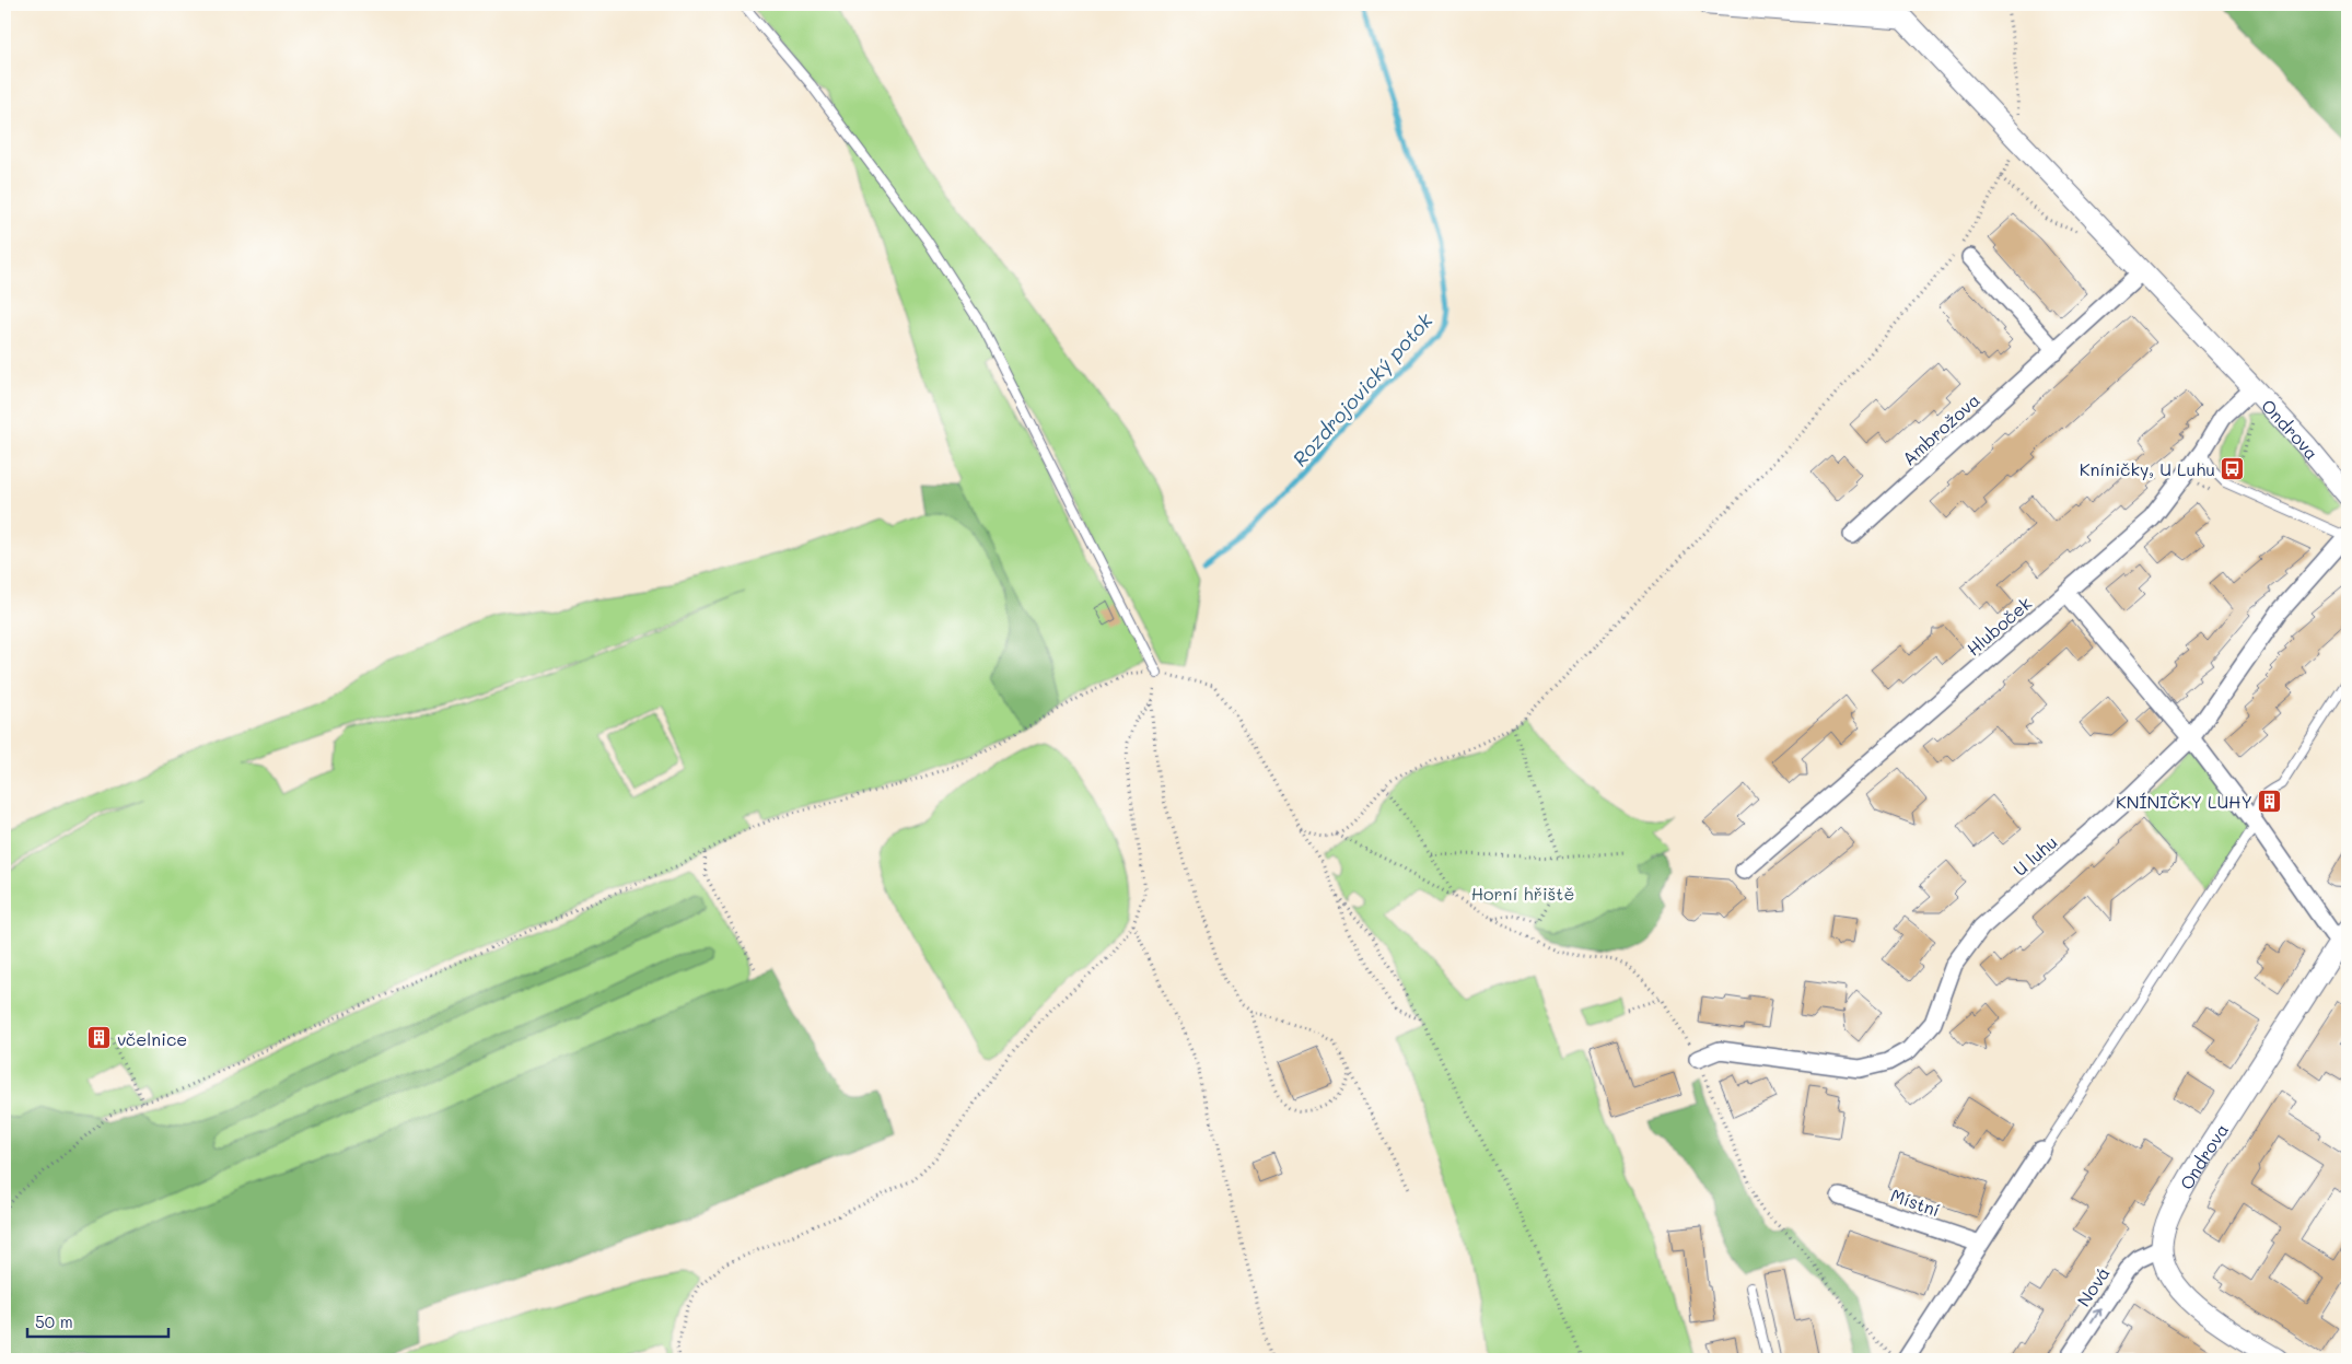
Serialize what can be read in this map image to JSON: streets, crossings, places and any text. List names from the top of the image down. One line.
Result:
{"streets":{"street":["Ambrožova","Ondrova","Hluboček","U luhu","Místní","Nová"]},"crossings":[["Ambrožova","Ondrova"],["Ondrova","Hluboček"],["Ondrova","Nová"]],"water":["Rozdrojovický potok"],"parks":["Horní hřiště"],"places":{"bus stop":["Kníničky, U Luhu"],"building":["KNÍNIČKY LUHY","včelnice"]},"scale_bar":"50 m"}
